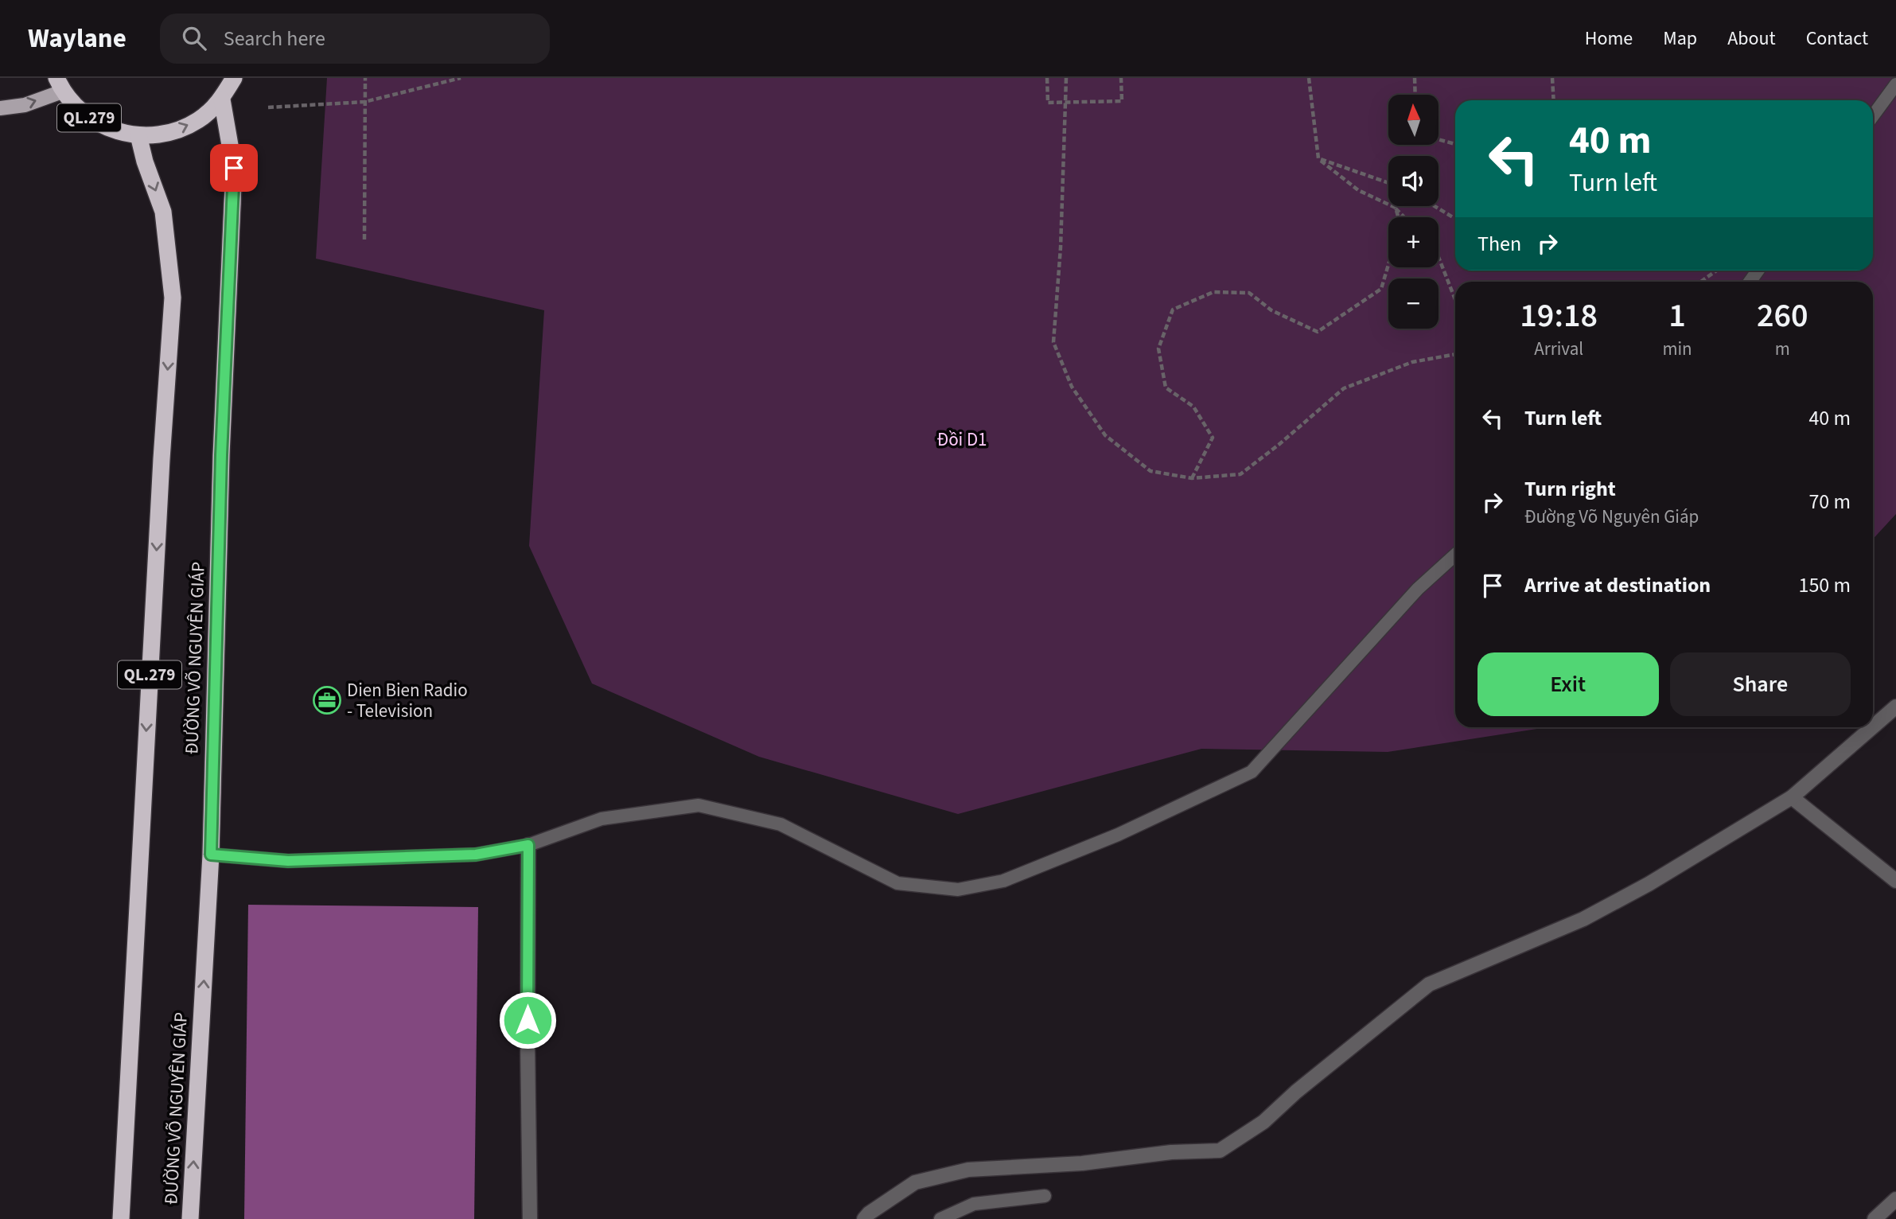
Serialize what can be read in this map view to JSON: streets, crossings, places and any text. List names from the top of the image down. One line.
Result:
{"streets":{"highway":["QL.279","ĐƯỜNG VÕ NGUYÊN GIÁP"]},"crossings":[["QL.279","ĐƯỜNG VÕ NGUYÊN GIÁP"]],"parks":["Đồi D1"],"places":{"office":["Dien Bien Radio - Television"]},"north":"top","page":{"header":"Waylane","search":"Search here","nav":["Home","Map","About","Contact"],"map_buttons":["+","−"],"turn":["40 m","Turn left"],"then":"Then","eta":["19:18","Arrival","1","min","260","m"],"list":[{"name":"Turn left","value":"40 m"},{"name":"Turn right","note":"Đường Võ Nguyên Giáp","value":"70 m"},{"name":"Arrive at destination","value":"150 m"}],"buttons":["Exit","Share"]}}
